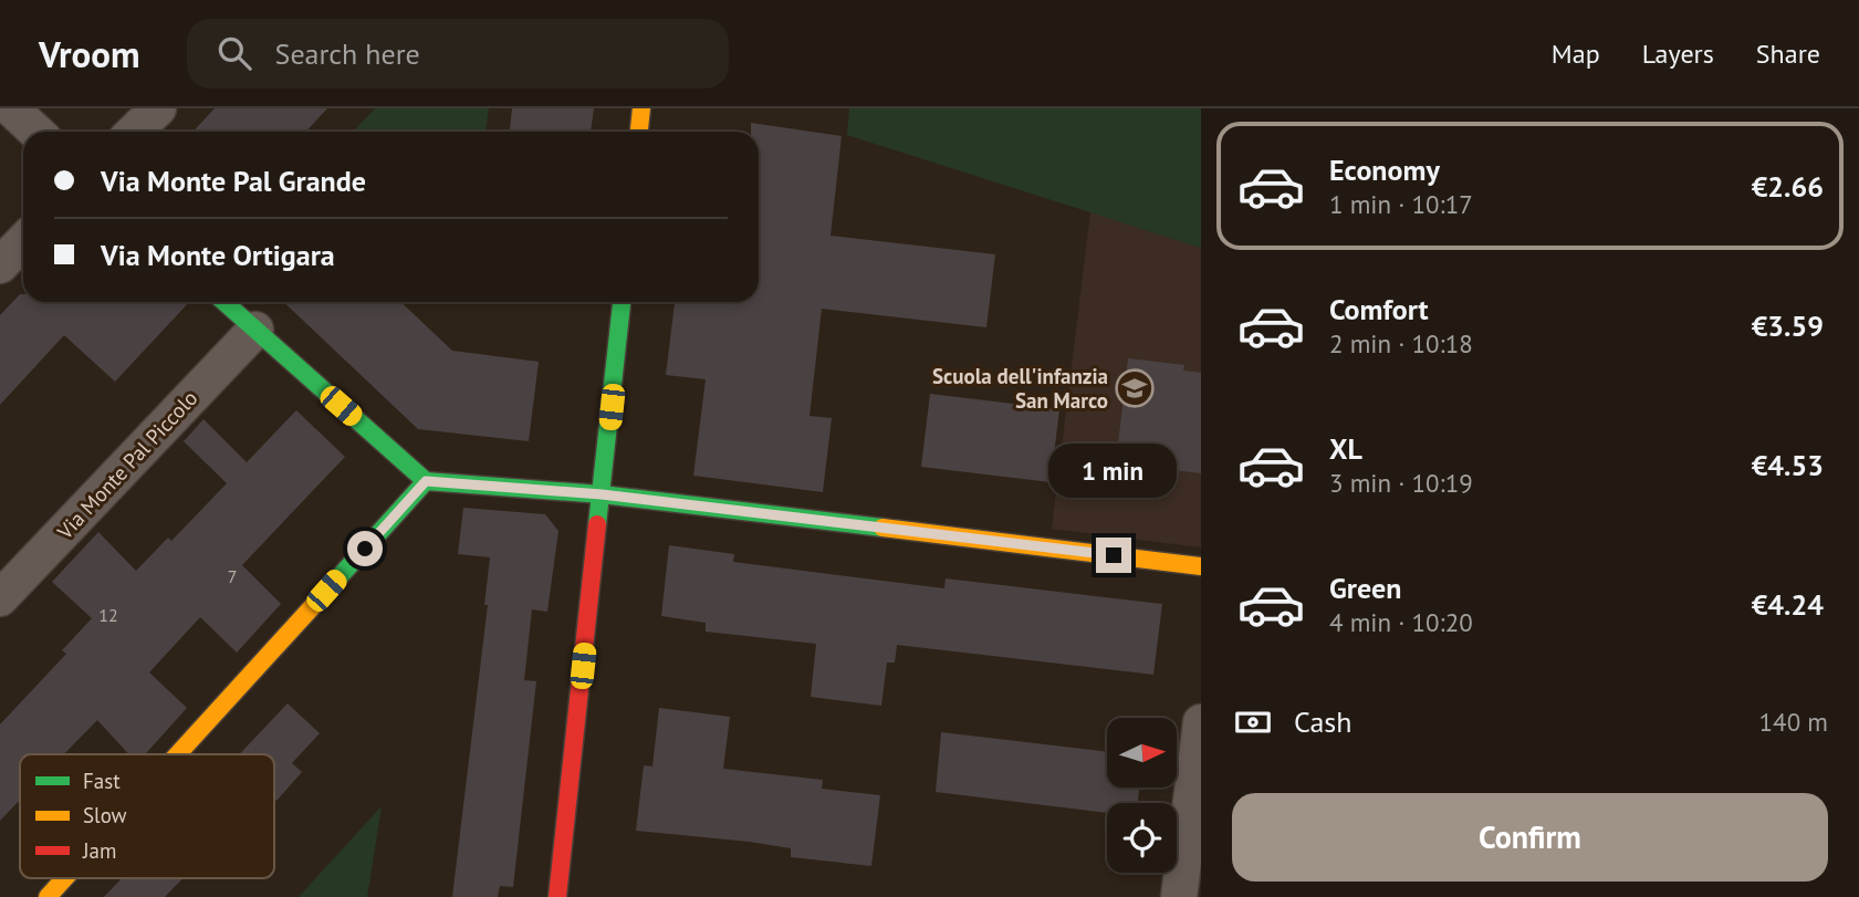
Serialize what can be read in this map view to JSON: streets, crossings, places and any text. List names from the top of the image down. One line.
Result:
{"streets":{"street":["Via Monte Pal Piccolo"]},"places":{"school or university":["Scuola dell'infanzia San Marco"]},"house_numbers":["7","12"],"legend":["Fast","Slow","Jam"],"north":"right","page":{"header":"Vroom","search":"Search here","nav":["Map","Layers","Share"],"list":[{"name":"Economy","note":"1 min · 10:17","value":"€2.66"},{"name":"Comfort","note":"2 min · 10:18","value":"€3.59"},{"name":"XL","note":"3 min · 10:19","value":"€4.53"},{"name":"Green","note":"4 min · 10:20","value":"€4.24"}],"banner":["Via Monte Pal Grande","Via Monte Ortigara"],"bubble":"1 min","pay":["Cash","140 m"],"buttons":"Confirm"}}
